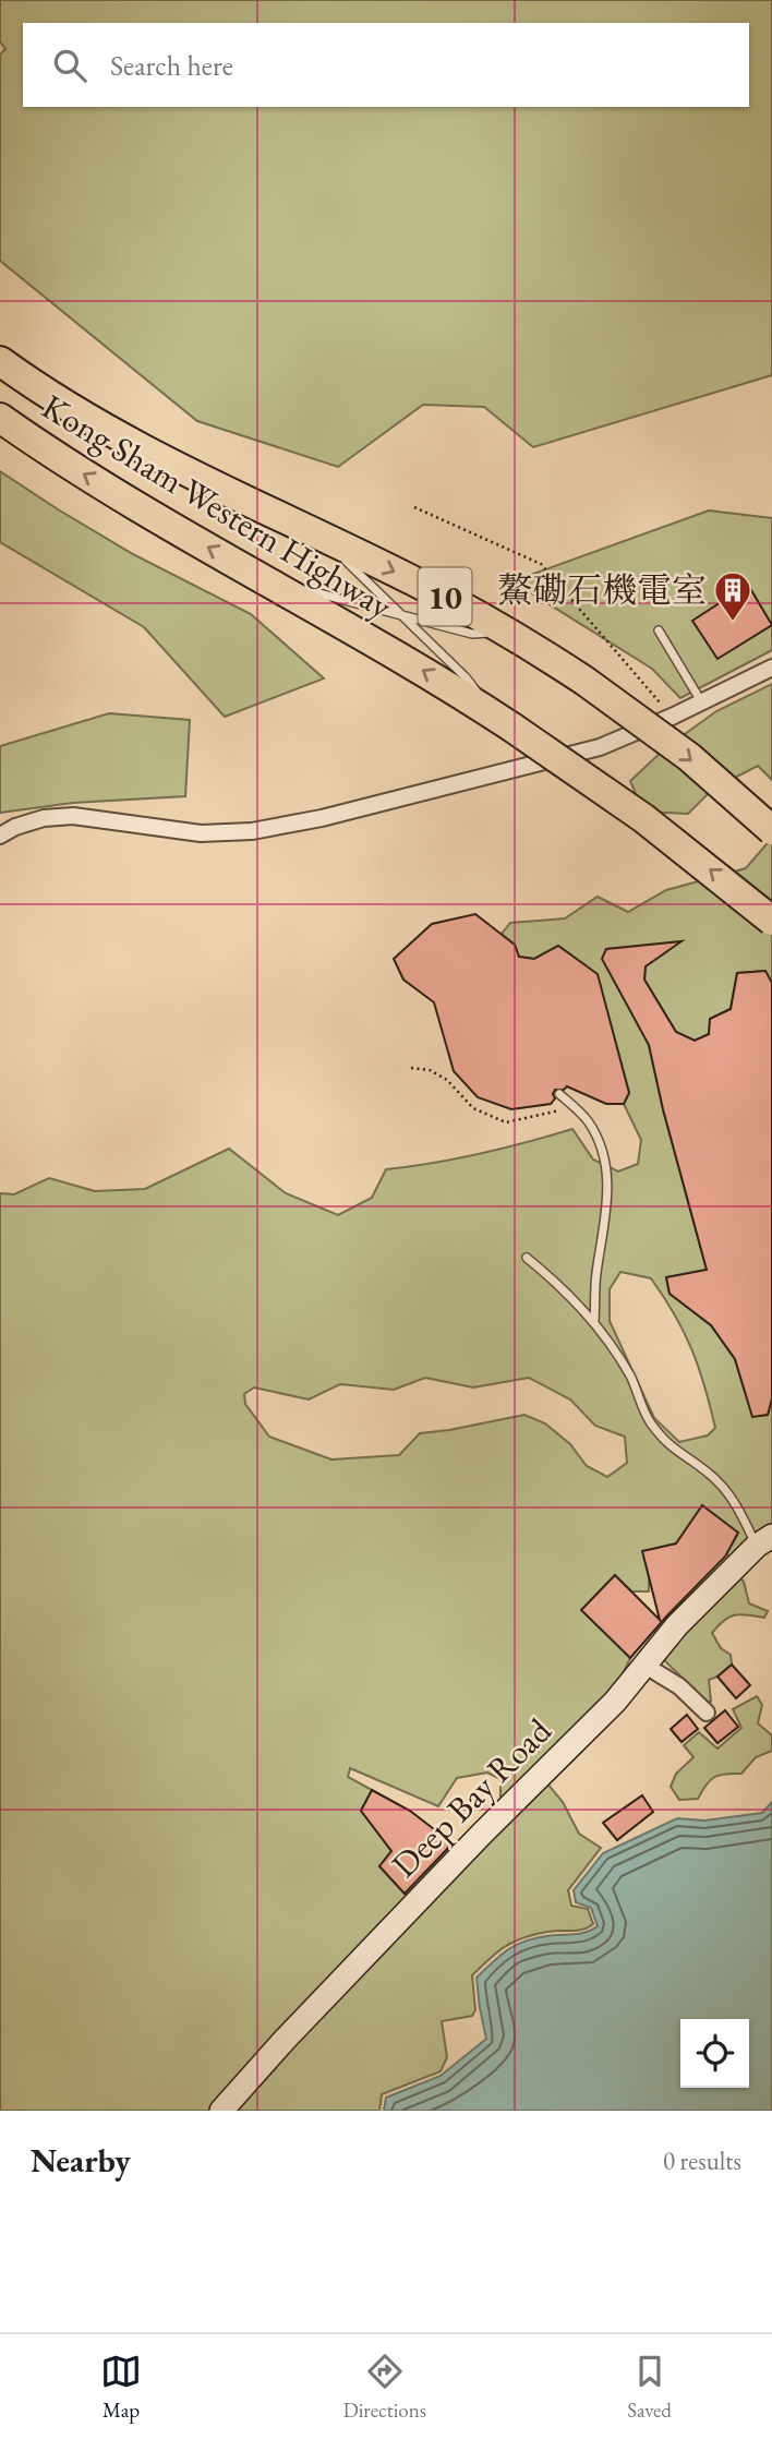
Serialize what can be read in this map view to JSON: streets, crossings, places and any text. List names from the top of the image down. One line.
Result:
{"streets":{"highway":["Kong Sham Western Highway","10"],"street":["Deep Bay Road"]},"crossings":[["Kong Sham Western Highway","10"]],"places":{"building":["鰲磡石機電室"]},"page":{"search":"Search here","heading":["Nearby","0 results"],"nav":["Map","Directions","Saved"]}}
